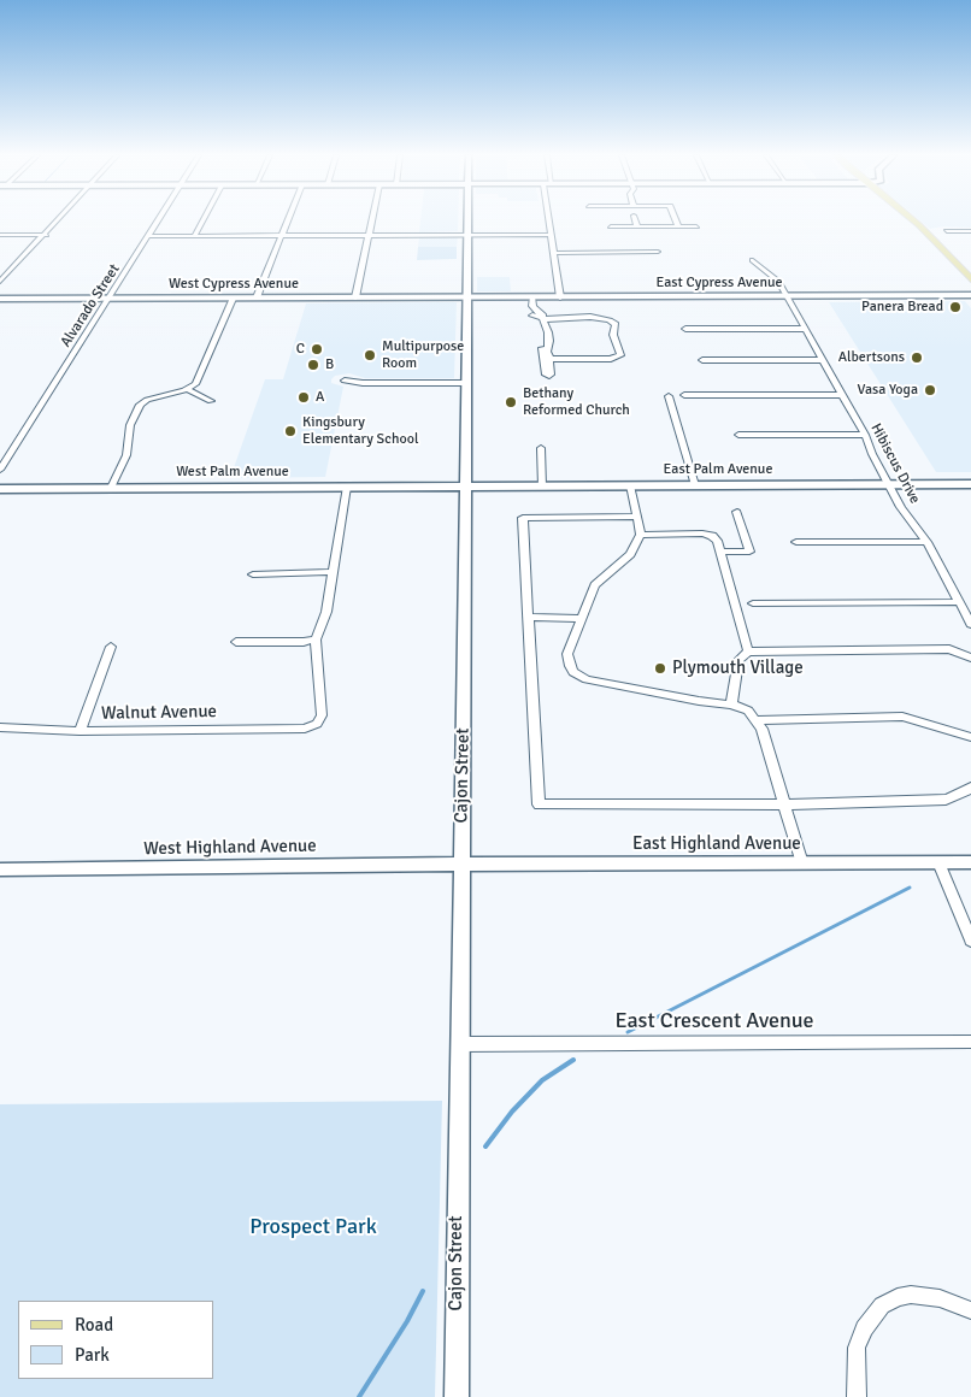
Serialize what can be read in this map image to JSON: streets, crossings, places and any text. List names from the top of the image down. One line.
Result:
{"streets":{"main road":["East Cypress Avenue","West Cypress Avenue"],"street":["Alvarado Street","Hibiscus Drive","East Palm Avenue","West Palm Avenue","Walnut Avenue","Cajon Street","East Highland Avenue","West Highland Avenue","East Crescent Avenue"]},"crossings":[["East Cypress Avenue","West Cypress Avenue"],["East Cypress Avenue","Hibiscus Drive"],["East Cypress Avenue","Cajon Street"],["West Cypress Avenue","Alvarado Street"],["West Cypress Avenue","Cajon Street"],["Hibiscus Drive","East Palm Avenue"],["East Palm Avenue","West Palm Avenue"],["East Palm Avenue","Cajon Street"],["West Palm Avenue","Cajon Street"],["Cajon Street","East Highland Avenue"],["Cajon Street","West Highland Avenue"],["Cajon Street","East Crescent Avenue"],["East Highland Avenue","West Highland Avenue"]],"parks":["Prospect Park"],"places":["Panera Bread","C","Multipurpose Room","Albertsons","B","Vasa Yoga","A","Bethany Reformed Church","Kingsbury Elementary School","Plymouth Village"],"legend":["Road","Park"]}
